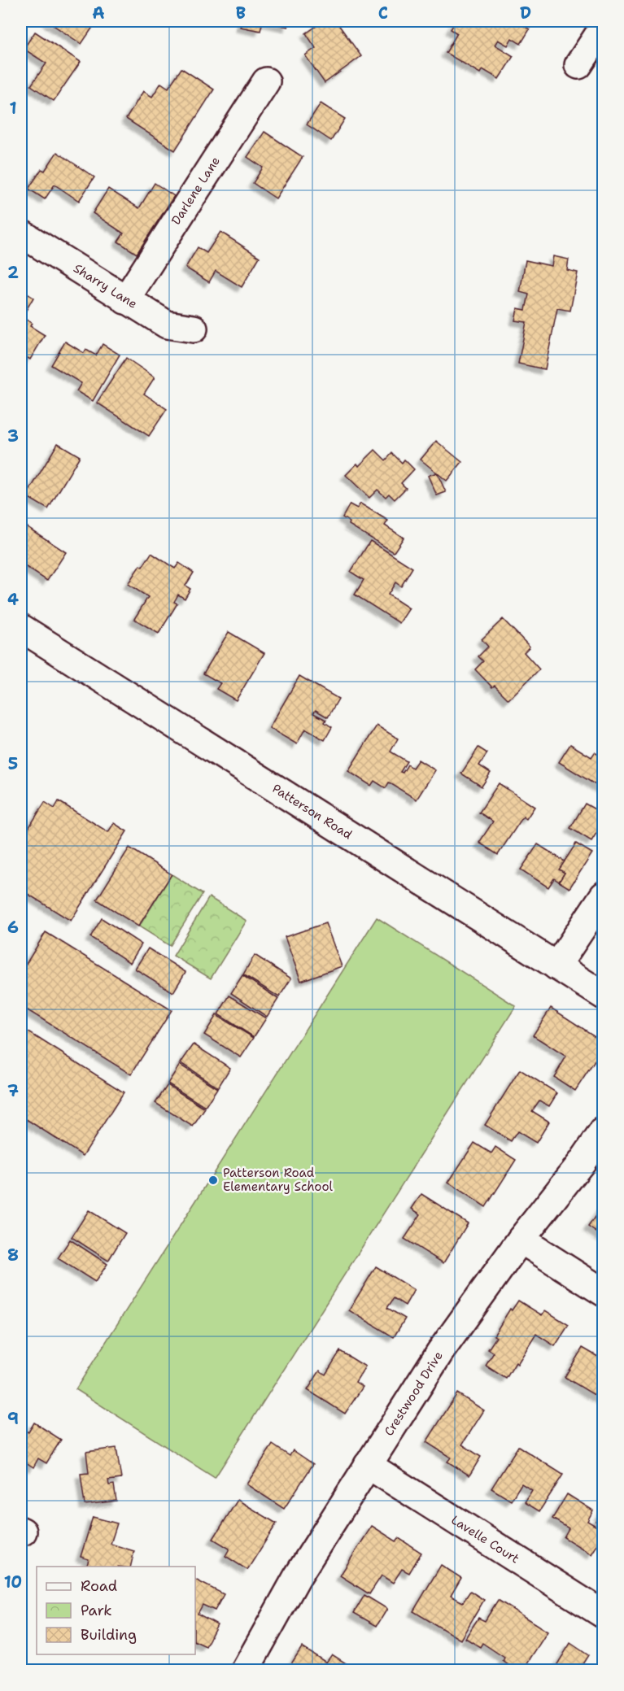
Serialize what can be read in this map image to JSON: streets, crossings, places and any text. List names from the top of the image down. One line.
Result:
{"streets":{"street":["Darlene Lane","Sharry Lane","Patterson Road","Crestwood Drive","Lavelle Court"]},"crossings":[["Darlene Lane","Sharry Lane"],["Crestwood Drive","Lavelle Court"]],"places":["Patterson Road Elementary School"],"legend":["Road","Park","Building"],"grid":{"columns":["A","B","C","D"],"rows":["1","2","3","4","5","6","7","8","9","10"]}}
